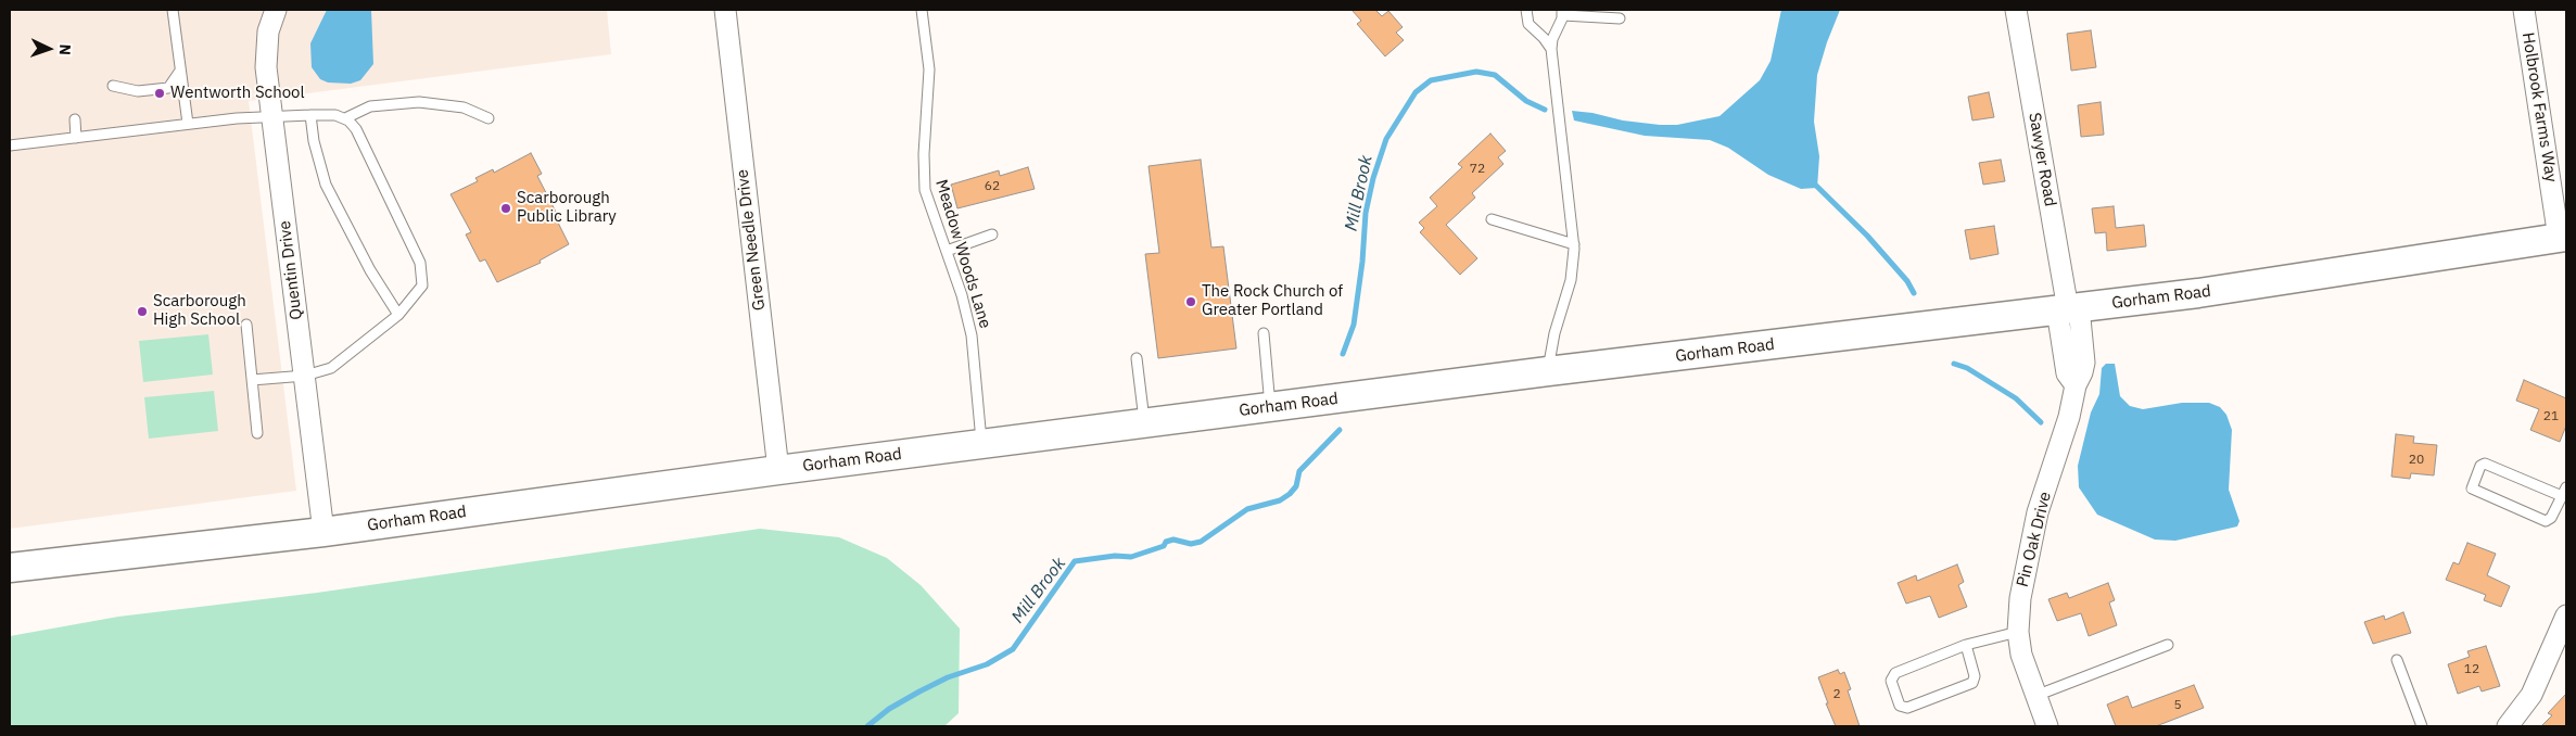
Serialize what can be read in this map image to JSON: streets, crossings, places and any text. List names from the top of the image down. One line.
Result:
{"streets":{"main road":["Gorham Road"],"street":["Holbrook Farms Way","Sawyer Road","Green Needle Drive","Quentin Drive","Pin Oak Drive"],"lane":["Meadow Woods Lane"]},"crossings":[["Holbrook Farms Way","Gorham Road"],["Sawyer Road","Gorham Road"],["Sawyer Road","Pin Oak Drive"],["Green Needle Drive","Gorham Road"],["Meadow Woods Lane","Gorham Road"],["Quentin Drive","Gorham Road"]],"water":["Mill Brook"],"places":["Wentworth School","Scarborough Public Library","The Rock Church of Greater Portland","Scarborough High School"],"house_numbers":["72","62","21","20","12","2","5"],"north":"right"}
